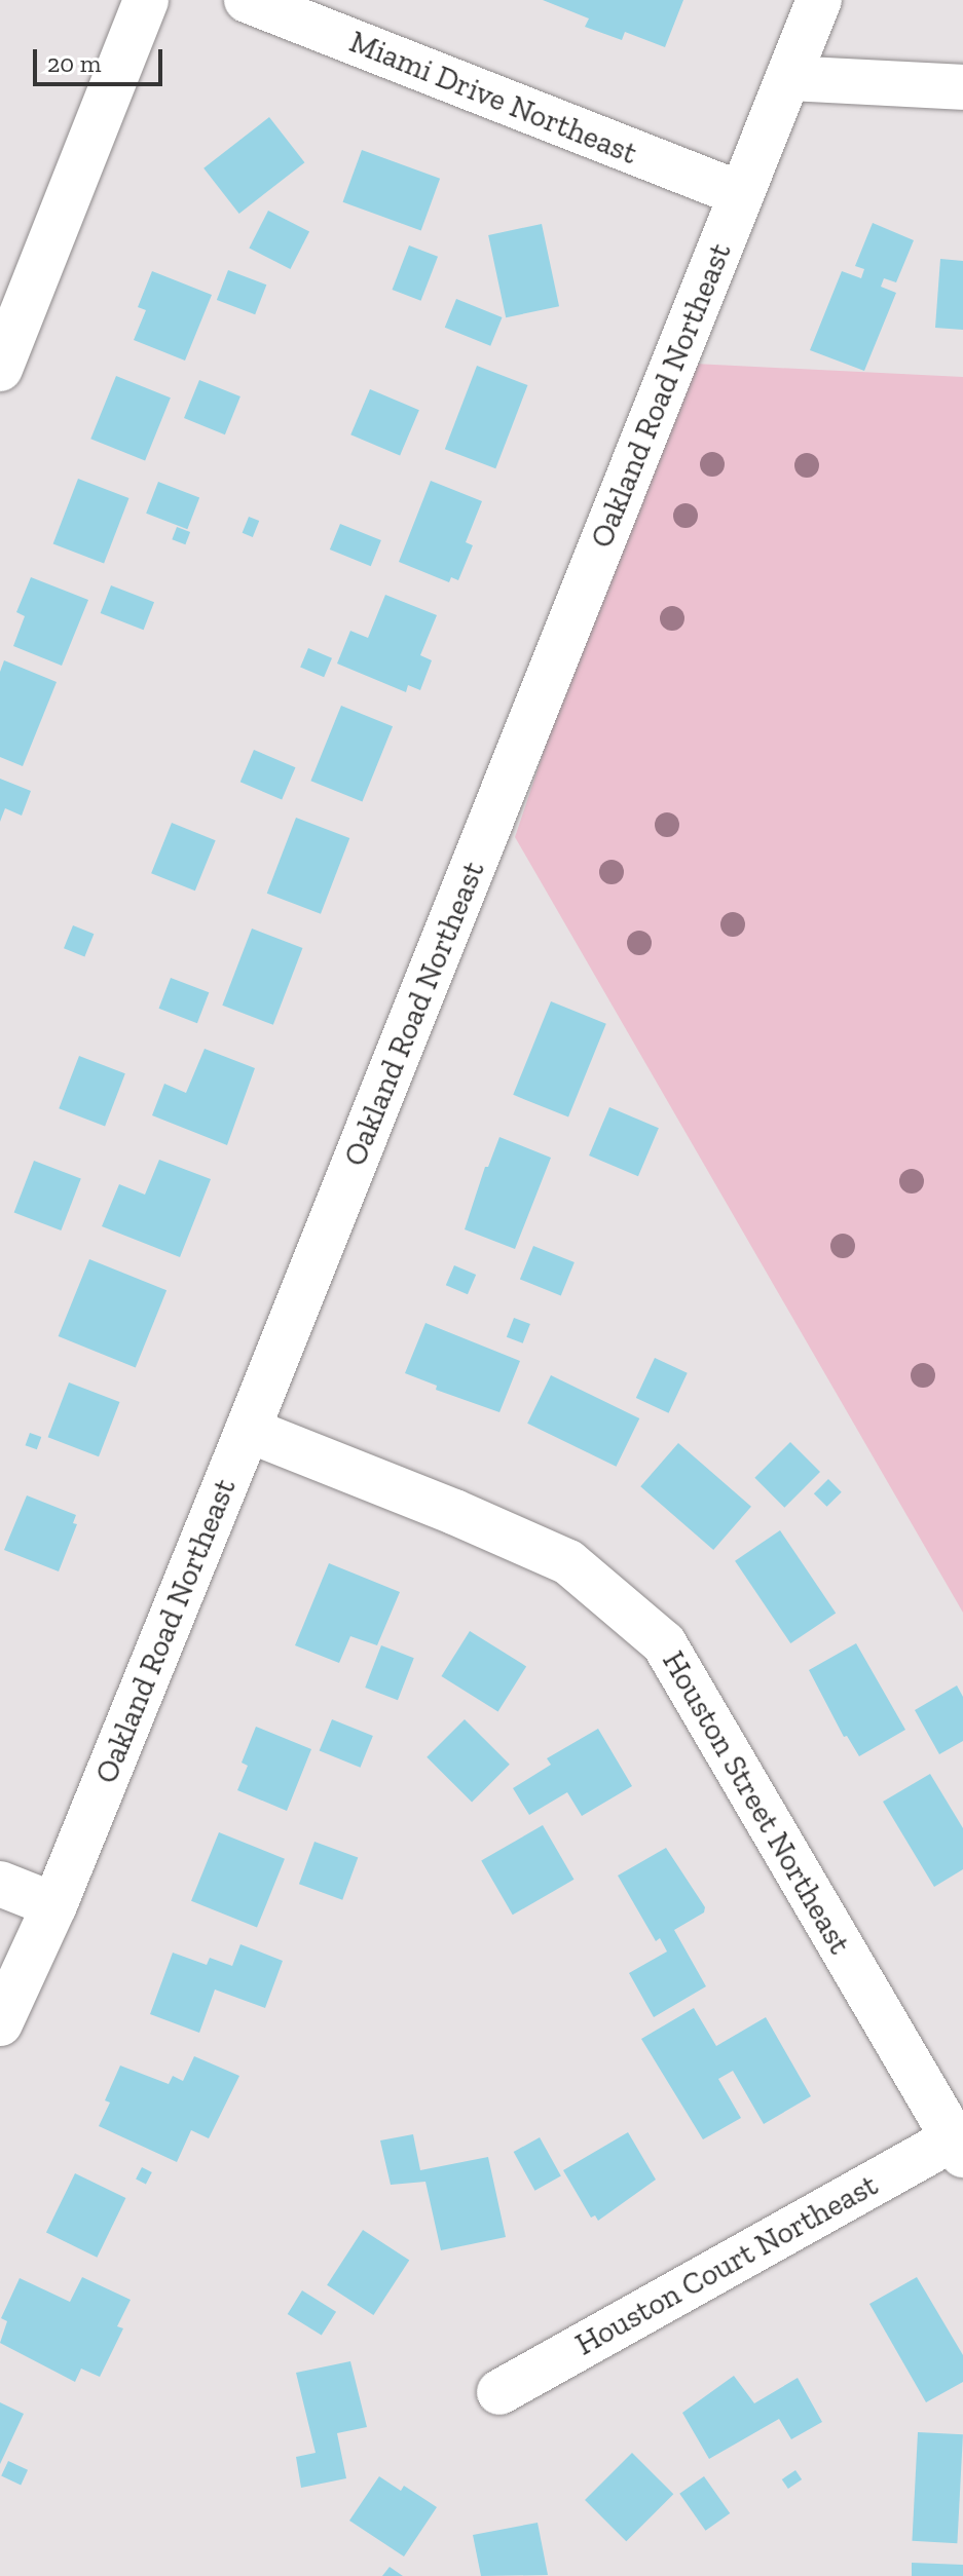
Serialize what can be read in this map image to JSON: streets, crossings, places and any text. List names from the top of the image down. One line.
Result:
{"streets":{"street":["Miami Drive Northeast","Oakland Road Northeast","Houston Street Northeast","Houston Court Northeast"]},"crossings":[["Miami Drive Northeast","Oakland Road Northeast"],["Oakland Road Northeast","Houston Street Northeast"],["Houston Street Northeast","Houston Court Northeast"]],"scale_bar":"20 m"}
